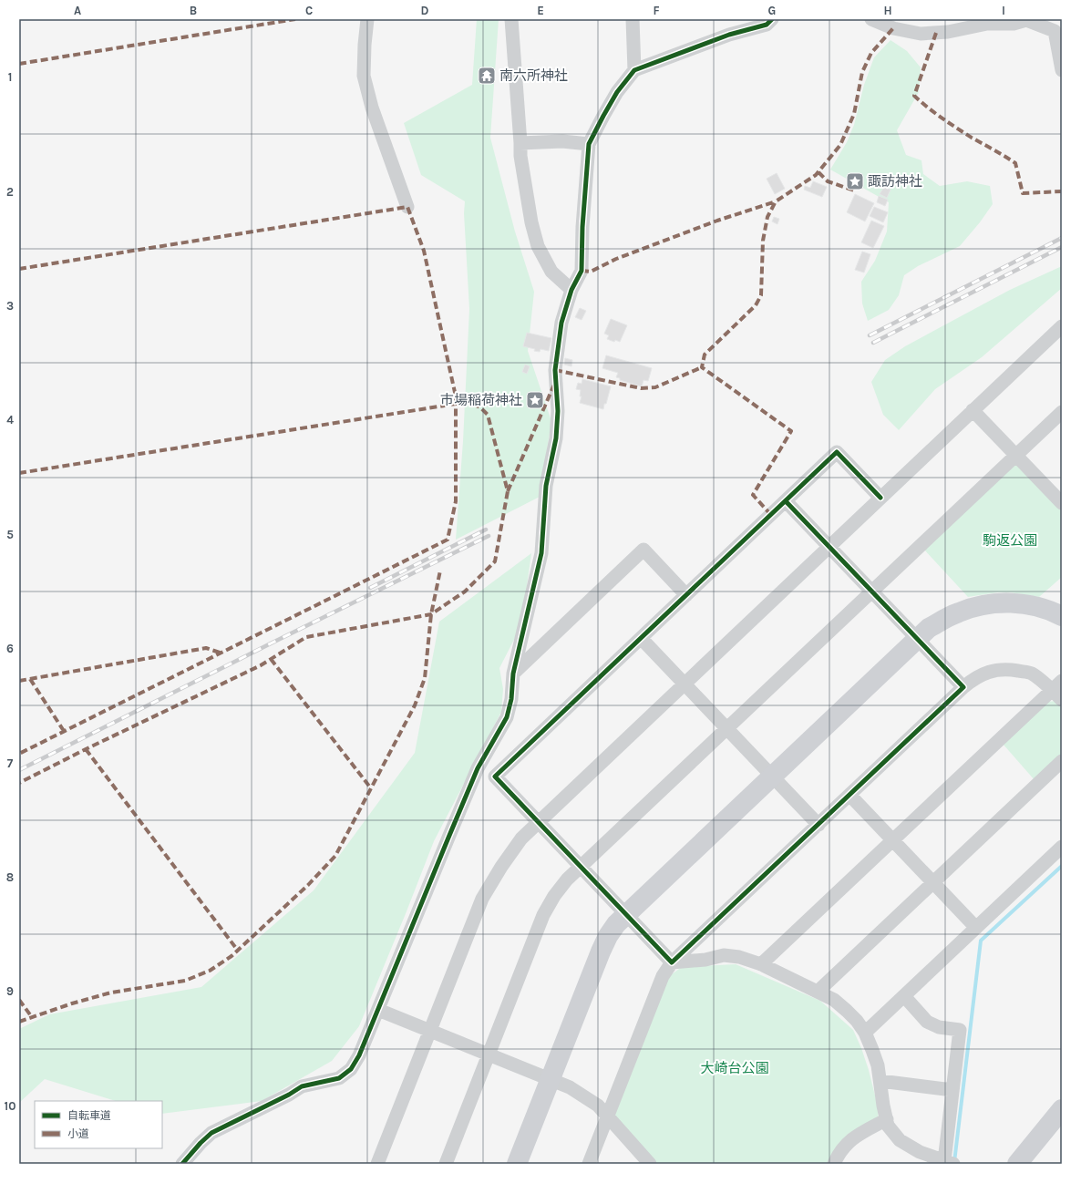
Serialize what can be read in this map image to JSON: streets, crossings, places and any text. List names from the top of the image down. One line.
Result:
{"parks":["駒返公園","大崎台公園"],"places":{"temple":["南六所神社"],"place":["諏訪神社","市場稲荷神社"]},"legend":["自転車道","小道"],"grid":{"columns":["A","B","C","D","E","F","G","H","I"],"rows":["1","2","3","4","5","6","7","8","9","10"]}}
